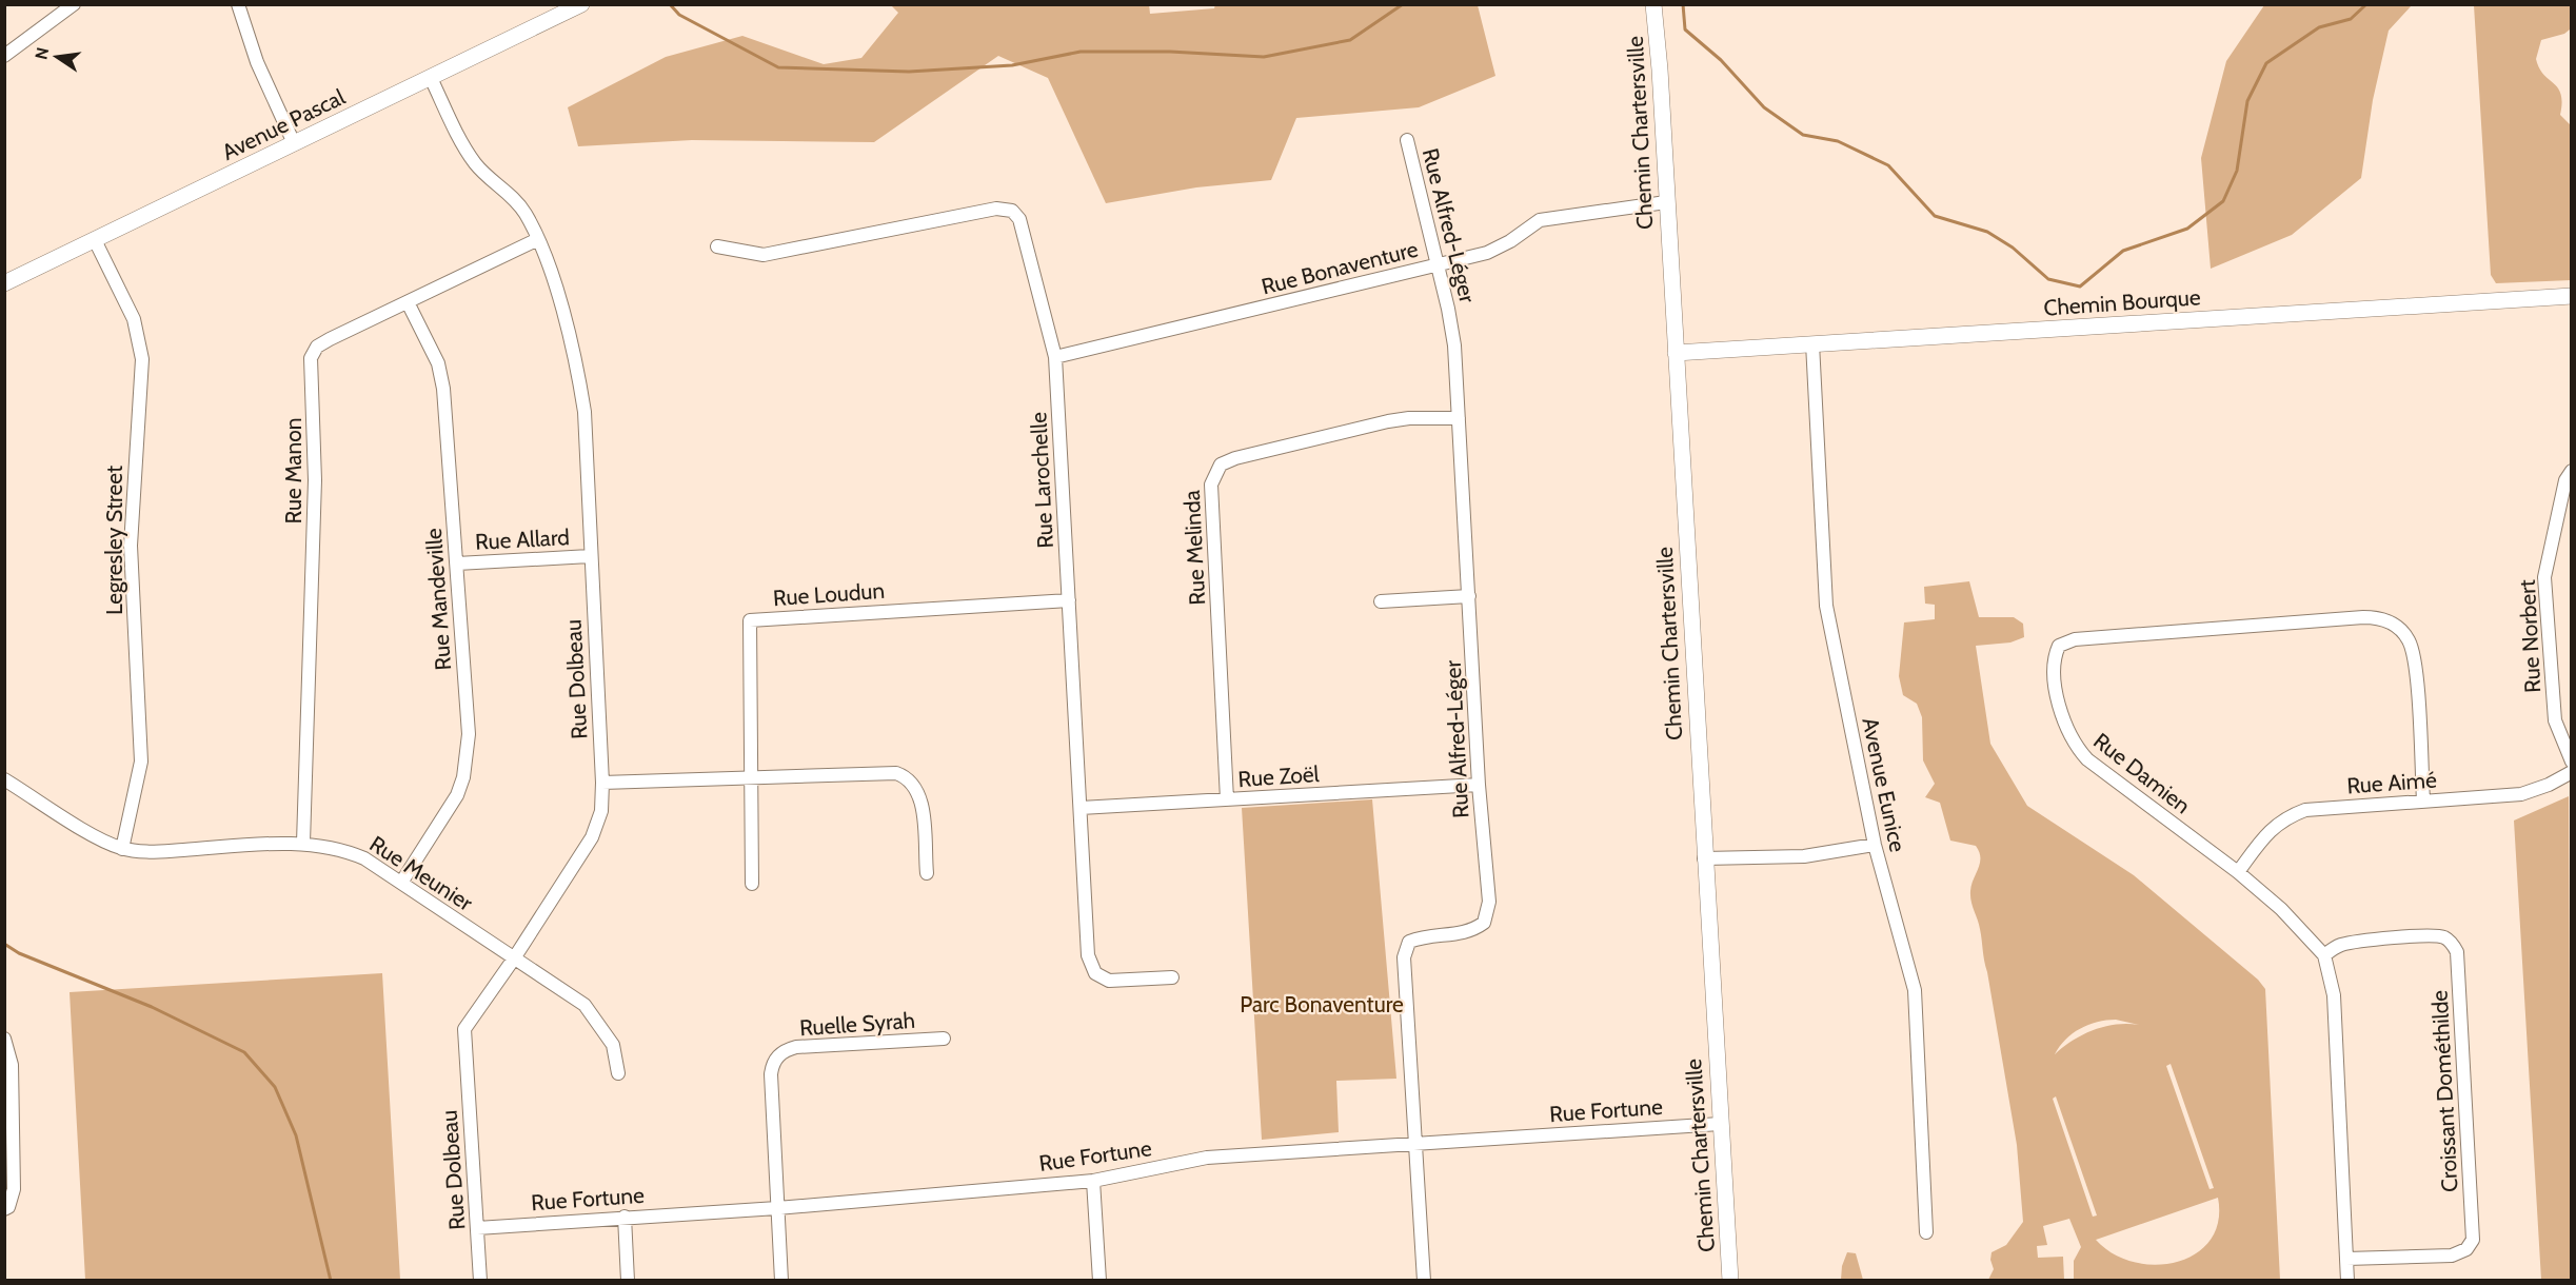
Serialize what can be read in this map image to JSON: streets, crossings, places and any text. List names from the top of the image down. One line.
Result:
{"streets":{"street":["Avenue Pascal","Chemin Chartersville","Rue Alfred-Léger","Rue Bonaventure","Chemin Bourque","Rue Manon","Rue Larochelle","Rue Allard","Legresley Street","Rue Melinda","Rue Loudun","Rue Mandeville","Rue Norbert","Rue Dolbeau","Rue Damien","Rue Zoël","Rue Aimé","Avenue Eunice","Rue Meunier","Ruelle Syrah","Croissant Dométhilde","Rue Fortune"]},"crossings":[["Avenue Pascal","Legresley Street"],["Avenue Pascal","Rue Dolbeau"],["Chemin Chartersville","Rue Bonaventure"],["Chemin Chartersville","Chemin Bourque"],["Chemin Chartersville","Rue Fortune"],["Rue Alfred-Léger","Rue Bonaventure"],["Rue Alfred-Léger","Rue Melinda"],["Rue Alfred-Léger","Rue Zoël"],["Rue Alfred-Léger","Rue Fortune"],["Rue Bonaventure","Rue Larochelle"],["Chemin Bourque","Avenue Eunice"],["Rue Manon","Rue Mandeville"],["Rue Manon","Rue Dolbeau"],["Rue Manon","Rue Meunier"],["Rue Larochelle","Rue Loudun"],["Rue Larochelle","Rue Zoël"],["Rue Allard","Rue Mandeville"],["Rue Allard","Rue Dolbeau"],["Legresley Street","Rue Meunier"],["Rue Melinda","Rue Zoël"],["Rue Mandeville","Rue Meunier"],["Rue Dolbeau","Rue Meunier"],["Rue Dolbeau","Rue Fortune"],["Rue Damien","Rue Aimé"],["Rue Damien","Croissant Dométhilde"],["Ruelle Syrah","Rue Fortune"]],"parks":["Parc Bonaventure"],"north":"left"}
